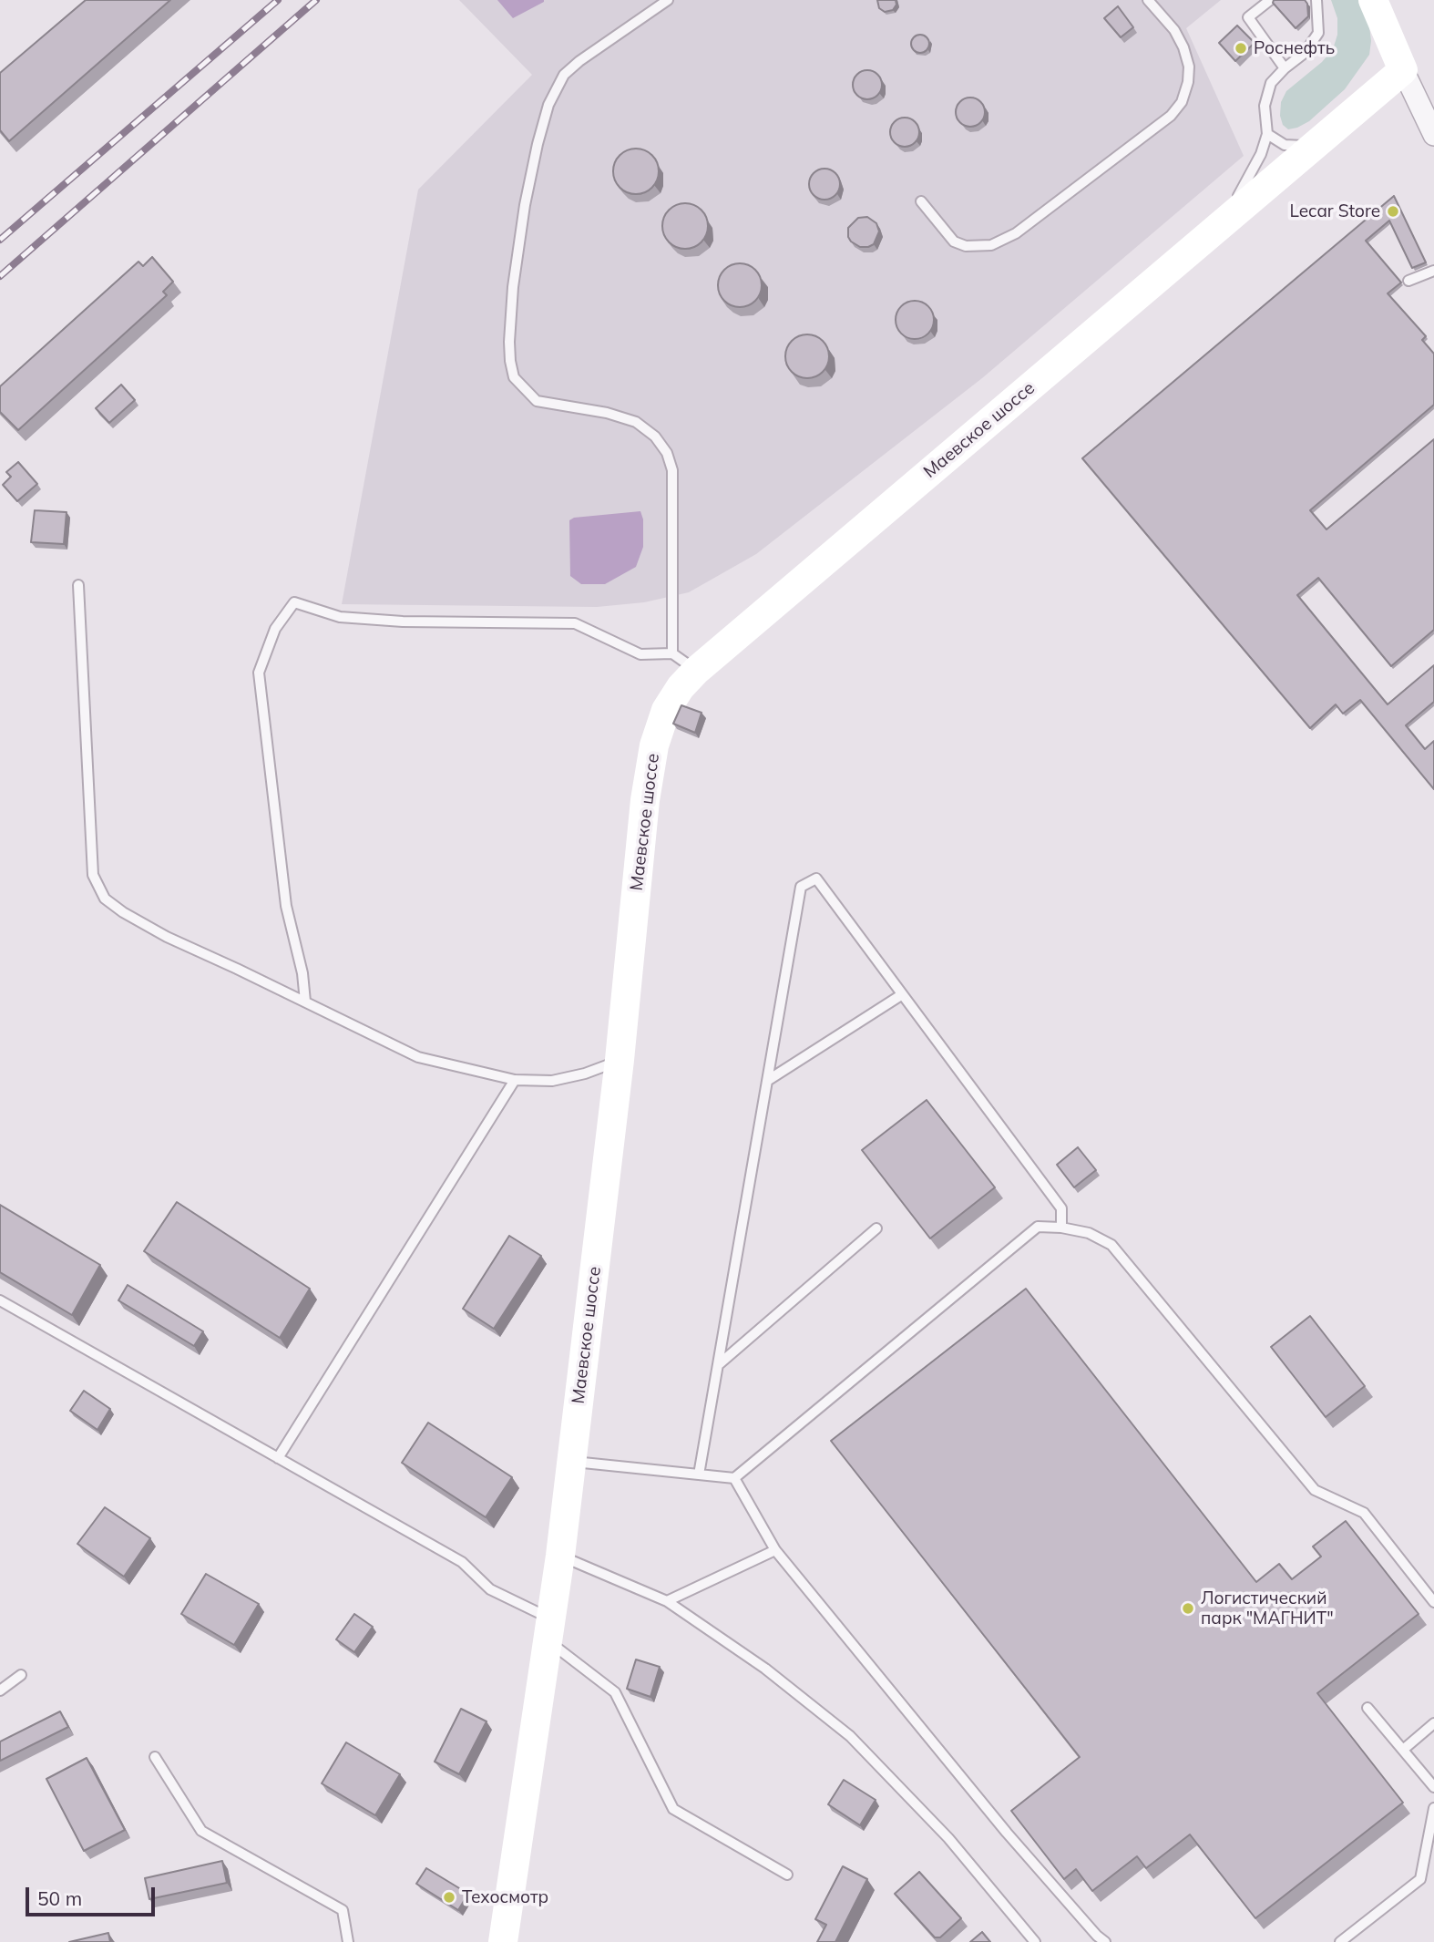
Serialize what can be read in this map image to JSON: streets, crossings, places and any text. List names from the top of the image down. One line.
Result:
{"streets":{"street":["Маевское шоссе"]},"places":["Роснефть","Lecar Store","Логистический парк \"МАГНИТ\"","Техосмотр"],"scale_bar":"50 m"}
